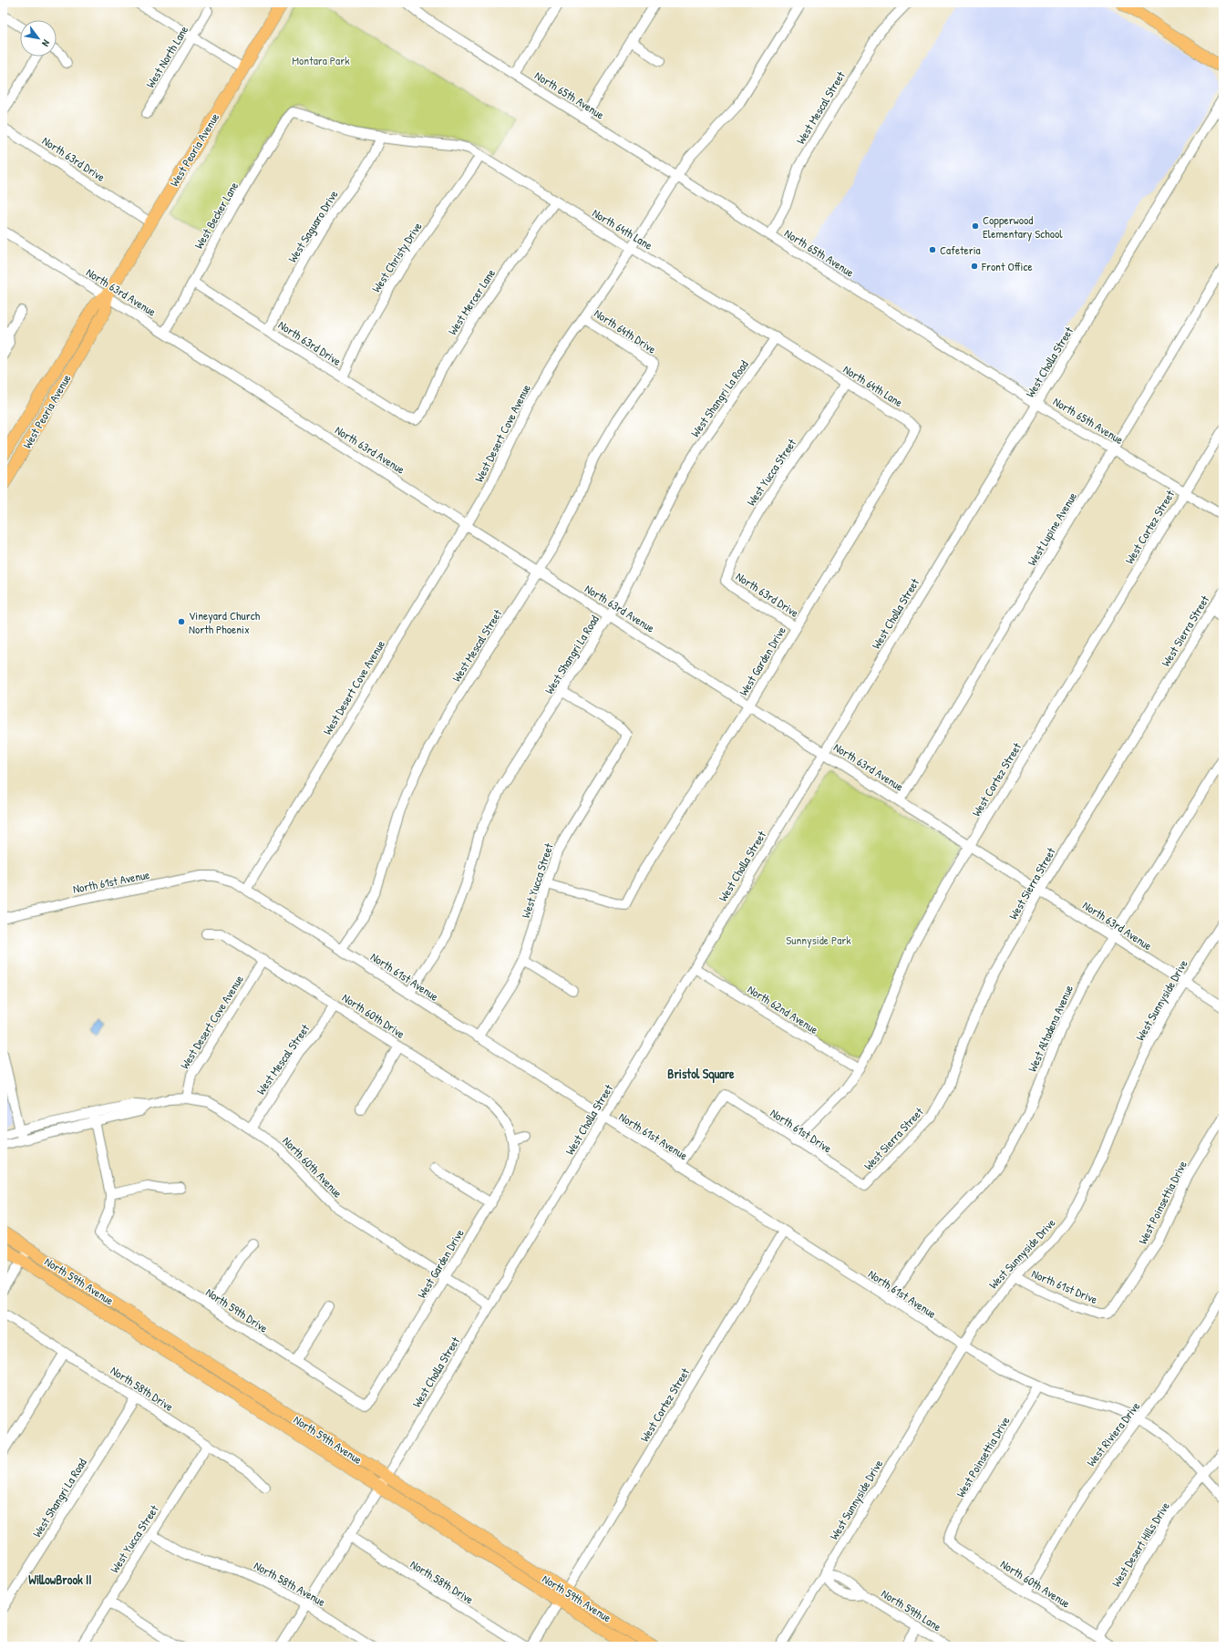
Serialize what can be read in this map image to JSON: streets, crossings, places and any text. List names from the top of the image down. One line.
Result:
{"streets":{"main road":["West Peoria Avenue","North 59th Avenue"],"street":["West North Lane","North 65th Avenue","West Mescal Street","North 63rd Drive","West Becker Lane","West Saguaro Drive","North 64th Lane","West Christy Drive","North 63rd Avenue","West Mercer Lane","North 64th Drive","West Cholla Street","West Shangri La Road","West Desert Cove Avenue","West Yucca Street","West Cortez Street","West Lupine Avenue","West Sierra Street","West Garden Drive","North 61st Avenue","West Sunnyside Drive","North 62nd Avenue","North 60th Drive","West Altadena Avenue","North 61st Drive","North 60th Avenue","West Poinsettia Drive","North 59th Drive","North 58th Drive","West Riviera Drive","West Desert Hills Drive","North 58th Avenue","North 59th Lane"]},"crossings":[["North 65th Avenue","West Mescal Street"],["North 65th Avenue","West Cholla Street"],["North 65th Avenue","West Desert Cove Avenue"],["North 65th Avenue","West Cortez Street"],["North 65th Avenue","West Lupine Avenue"],["West Mescal Street","North 63rd Avenue"],["West Mescal Street","North 64th Drive"],["West Mescal Street","North 61st Avenue"],["West Mescal Street","North 60th Drive"],["West Mescal Street","North 60th Avenue"],["West Peoria Avenue","North 63rd Drive"],["West Peoria Avenue","North 63rd Avenue"],["North 63rd Drive","West Becker Lane"],["North 63rd Drive","West Saguaro Drive"],["North 63rd Drive","West Christy Drive"],["North 63rd Drive","West Mercer Lane"],["North 63rd Drive","West Yucca Street"],["North 63rd Drive","West Garden Drive"],["West Becker Lane","North 64th Lane"],["West Becker Lane","North 63rd Avenue"],["West Saguaro Drive","North 64th Lane"],["North 64th Lane","West Christy Drive"],["North 64th Lane","West Mercer Lane"],["North 64th Lane","West Shangri La Road"],["North 64th Lane","West Desert Cove Avenue"],["North 64th Lane","West Yucca Street"],["North 64th Lane","West Garden Drive"],["North 63rd Avenue","West Cholla Street"],["North 63rd Avenue","West Shangri La Road"],["North 63rd Avenue","West Desert Cove Avenue"],["North 63rd Avenue","West Cortez Street"],["North 63rd Avenue","West Lupine Avenue"],["North 63rd Avenue","West Sierra Street"],["North 63rd Avenue","West Garden Drive"],["North 63rd Avenue","West Sunnyside Drive"],["North 63rd Avenue","West Altadena Avenue"],["North 64th Drive","West Desert Cove Avenue"],["West Cholla Street","North 61st Avenue"],["West Cholla Street","North 62nd Avenue"],["West Cholla Street","North 60th Avenue"],["West Cholla Street","North 59th Avenue"],["West Cholla Street","North 58th Drive"],["West Cholla Street","North 58th Avenue"],["West Shangri La Road","West Yucca Street"],["West Shangri La Road","North 61st Avenue"],["West Shangri La Road","North 58th Drive"],["West Desert Cove Avenue","North 61st Avenue"],["West Desert Cove Avenue","North 60th Drive"],["West Desert Cove Avenue","North 60th Avenue"],["West Yucca Street","West Garden Drive"],["West Yucca Street","North 61st Avenue"],["West Yucca Street","North 58th Drive"],["West Yucca Street","North 58th Avenue"],["West Cortez Street","North 61st Avenue"],["West Cortez Street","North 62nd Avenue"],["West Cortez Street","North 61st Drive"],["West Cortez Street","North 59th Avenue"],["West Sierra Street","North 61st Drive"],["West Garden Drive","North 60th Drive"],["West Garden Drive","North 60th Avenue"],["West Garden Drive","North 59th Drive"],["North 61st Avenue","West Sunnyside Drive"],["North 61st Avenue","West Altadena Avenue"],["North 61st Avenue","North 61st Drive"],["North 61st Avenue","West Poinsettia Drive"],["North 61st Avenue","West Riviera Drive"],["North 61st Avenue","West Desert Hills Drive"],["West Sunnyside Drive","North 61st Drive"],["West Sunnyside Drive","North 59th Lane"],["North 61st Drive","West Poinsettia Drive"],["North 60th Avenue","West Poinsettia Drive"],["North 60th Avenue","West Riviera Drive"],["North 60th Avenue","West Desert Hills Drive"]],"districts":["Bristol Square","WillowBrook II"],"parks":["Montara Park","Sunnyside Park"],"places":["Copperwood Elementary School","Cafeteria","Front Office","Vineyard Church North Phoenix"],"north":"bottom right"}
